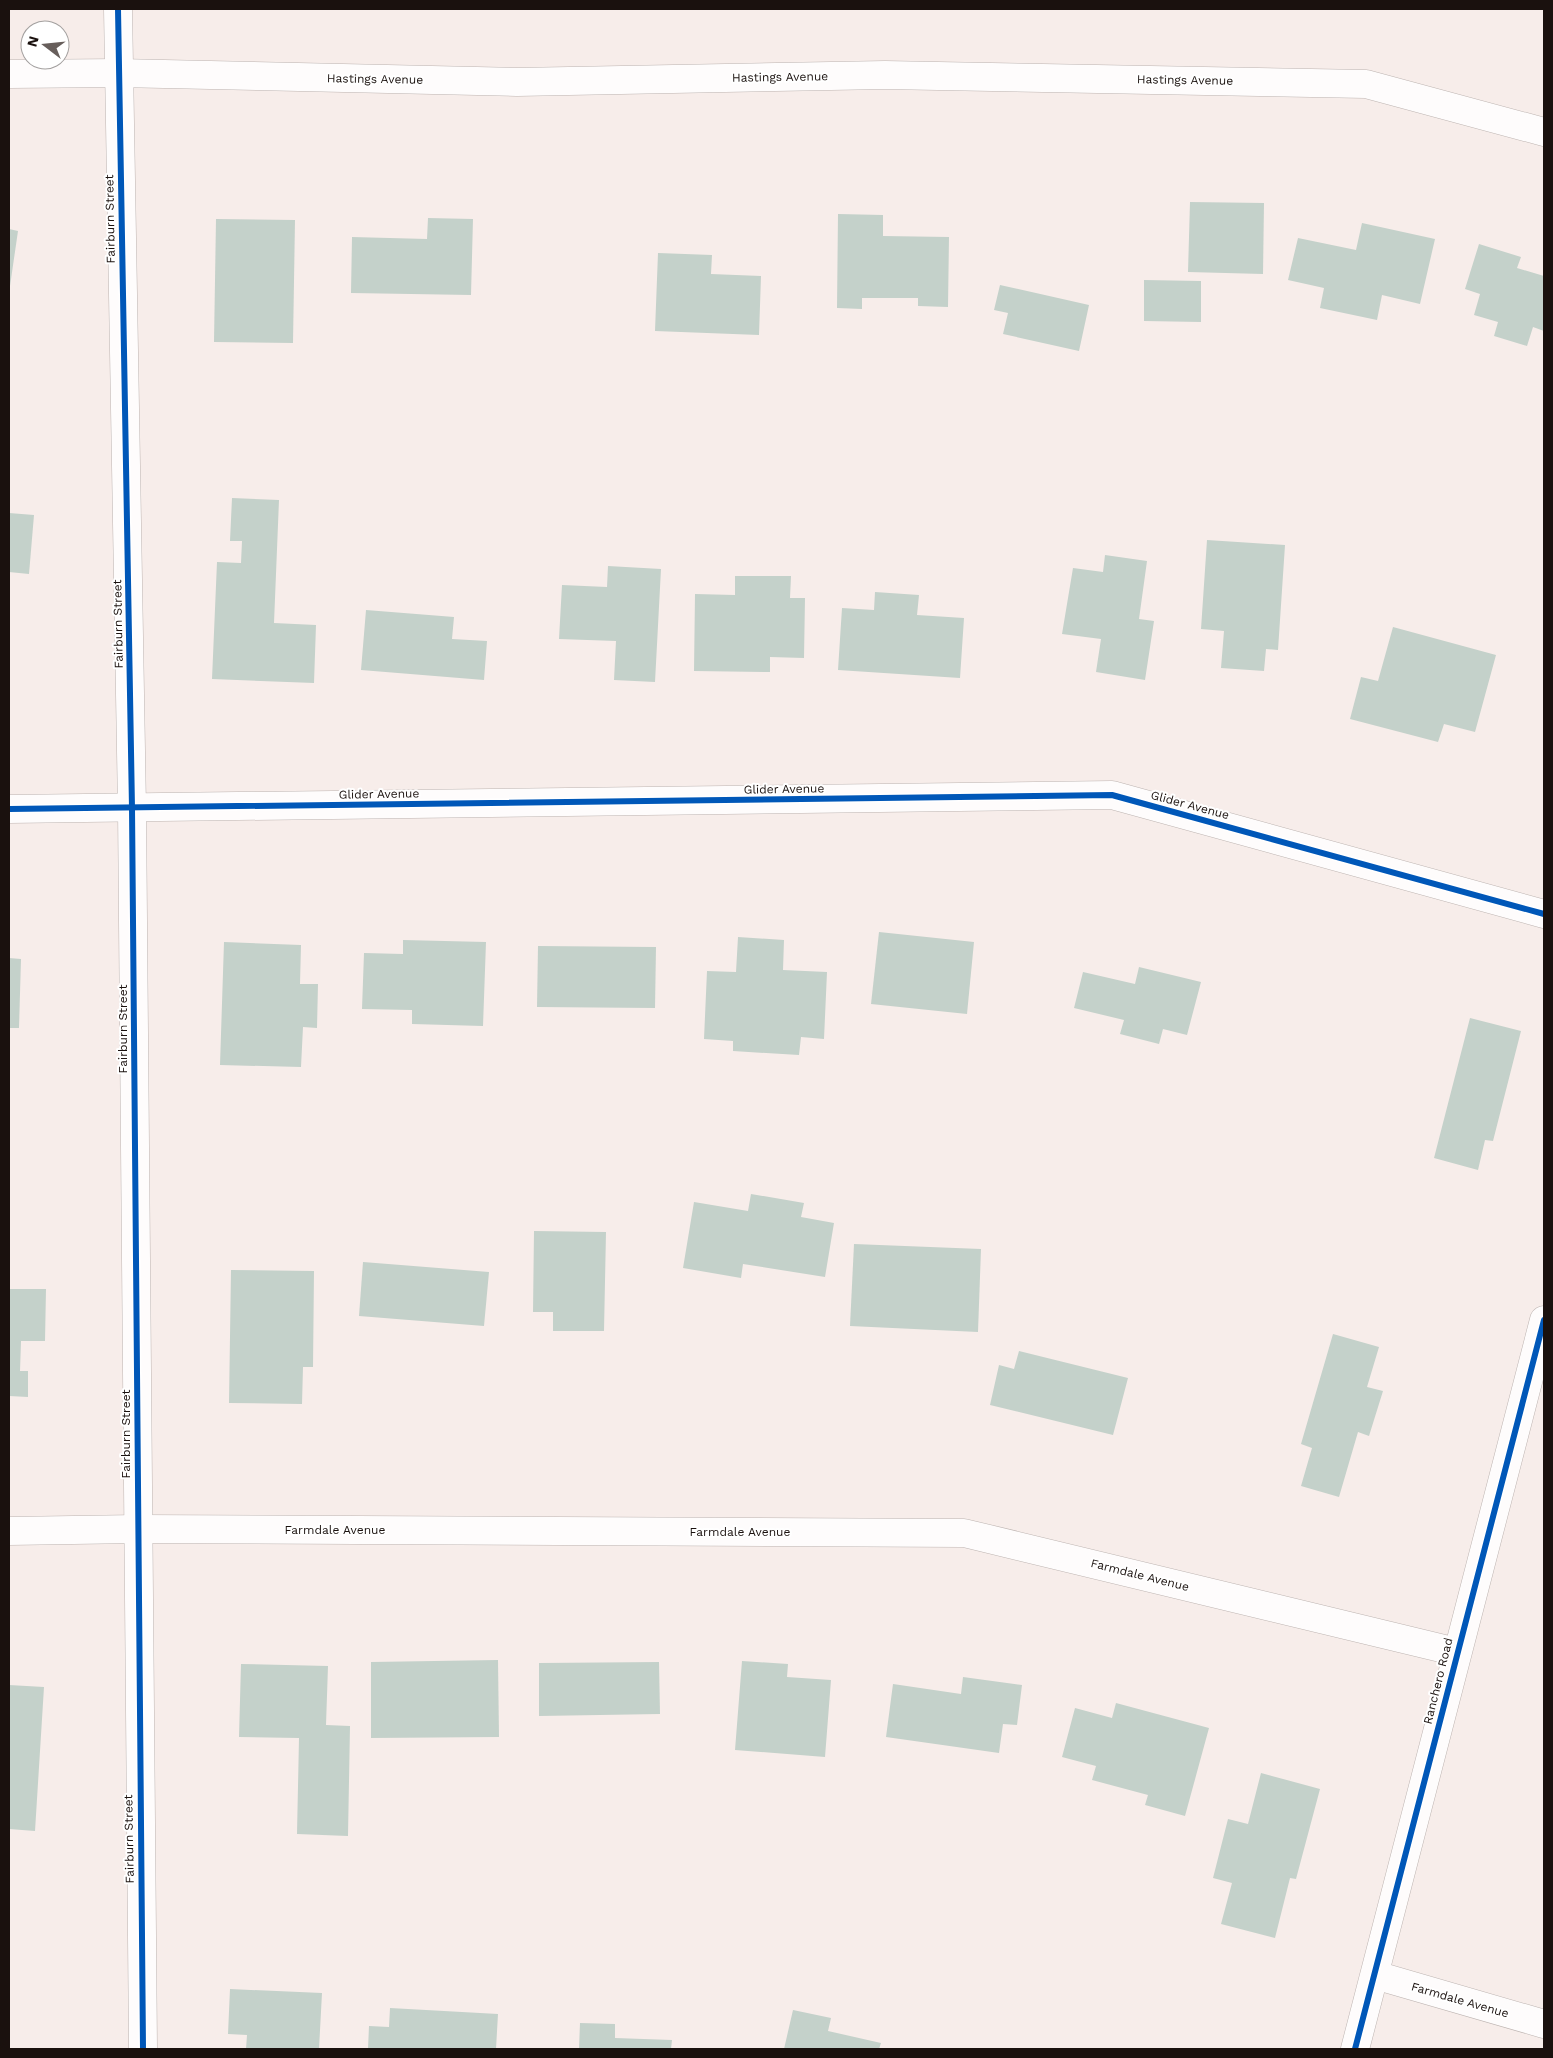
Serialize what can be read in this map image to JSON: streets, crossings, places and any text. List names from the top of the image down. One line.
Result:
{"streets":{"street":["Hastings Avenue","Fairburn Street","Glider Avenue","Farmdale Avenue","Ranchero Road"]},"crossings":[["Hastings Avenue","Fairburn Street"],["Fairburn Street","Glider Avenue"],["Fairburn Street","Farmdale Avenue"],["Farmdale Avenue","Ranchero Road"]],"north":"left"}
